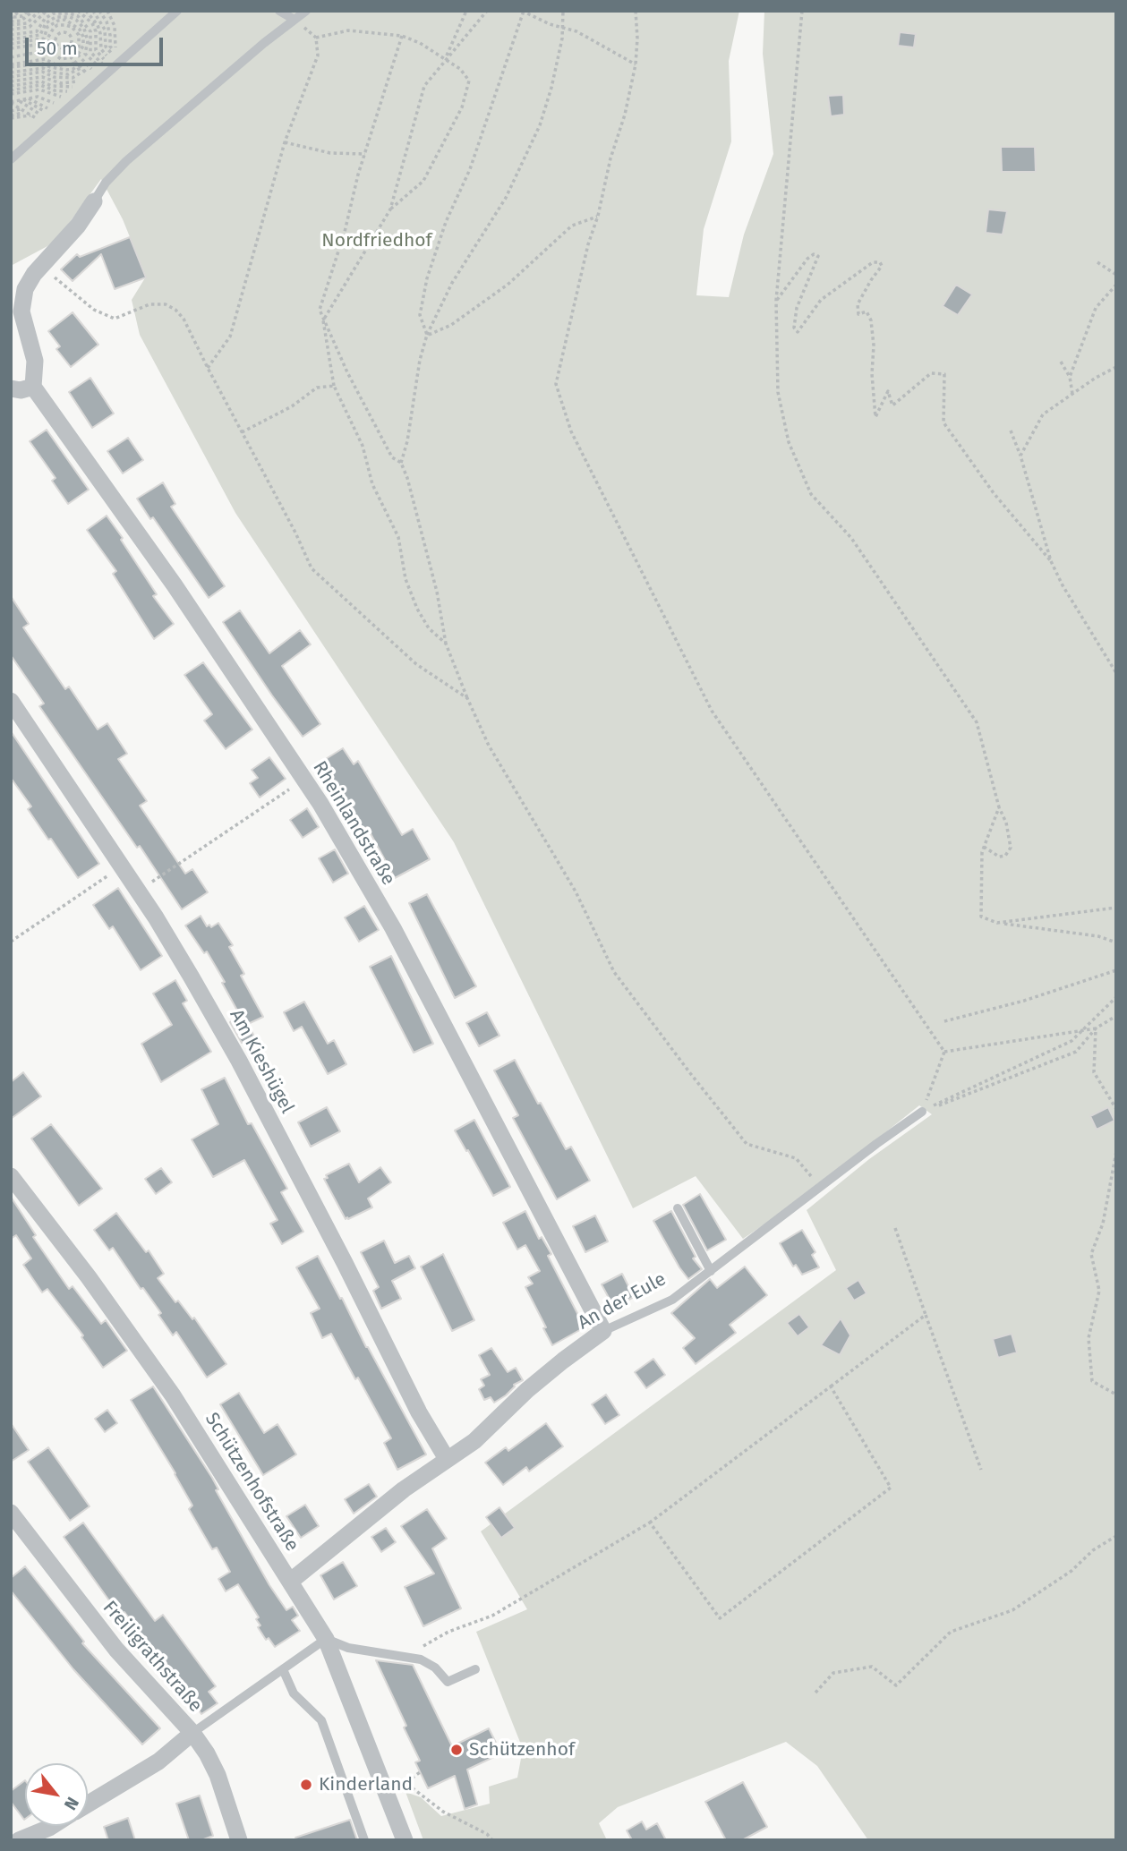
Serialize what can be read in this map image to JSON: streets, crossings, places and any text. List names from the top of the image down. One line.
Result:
{"streets":{"street":["Rheinlandstraße","Am Kieshügel","An der Eule","Schützenhofstraße","Freiligrathstraße"]},"crossings":[["Rheinlandstraße","An der Eule"],["Am Kieshügel","An der Eule"],["An der Eule","Schützenhofstraße"]],"parks":["Nordfriedhof"],"places":["Schützenhof","Kinderland"],"scale_bar":"50 m","north":"bottom right"}
